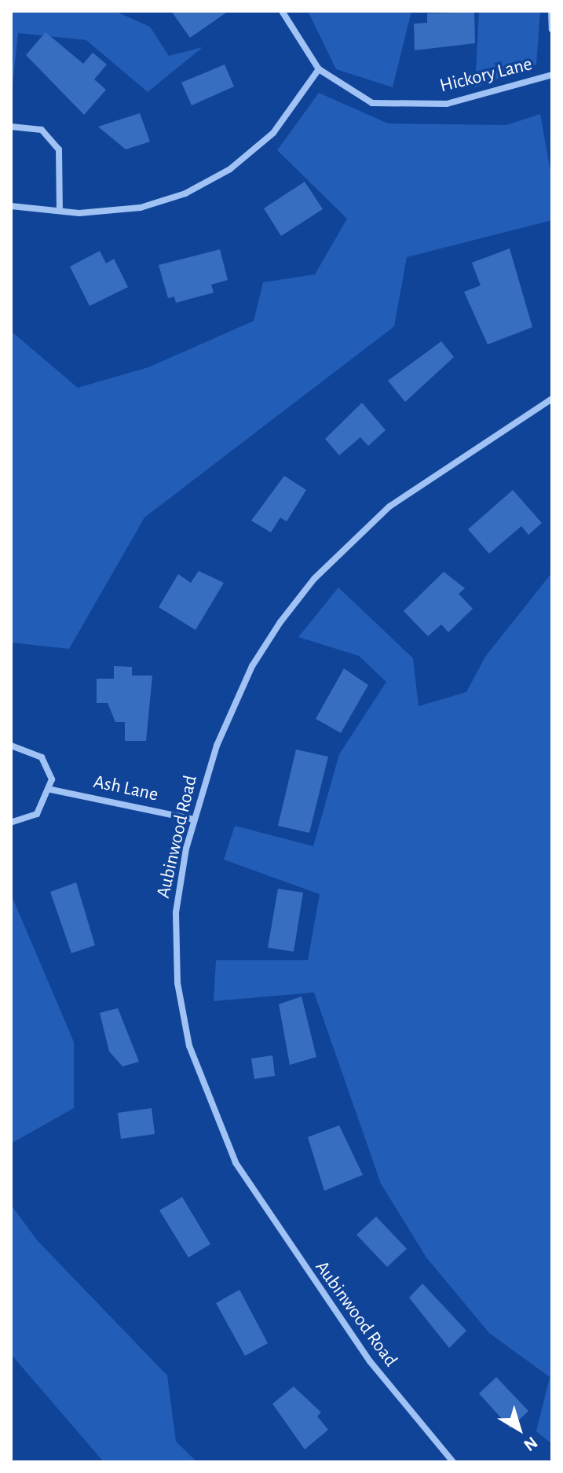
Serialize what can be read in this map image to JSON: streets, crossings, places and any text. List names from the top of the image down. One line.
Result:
{"streets":{"street":["Hickory Lane","Ash Lane","Aubinwood Road"]},"crossings":[["Ash Lane","Aubinwood Road"]],"north":"bottom right"}
